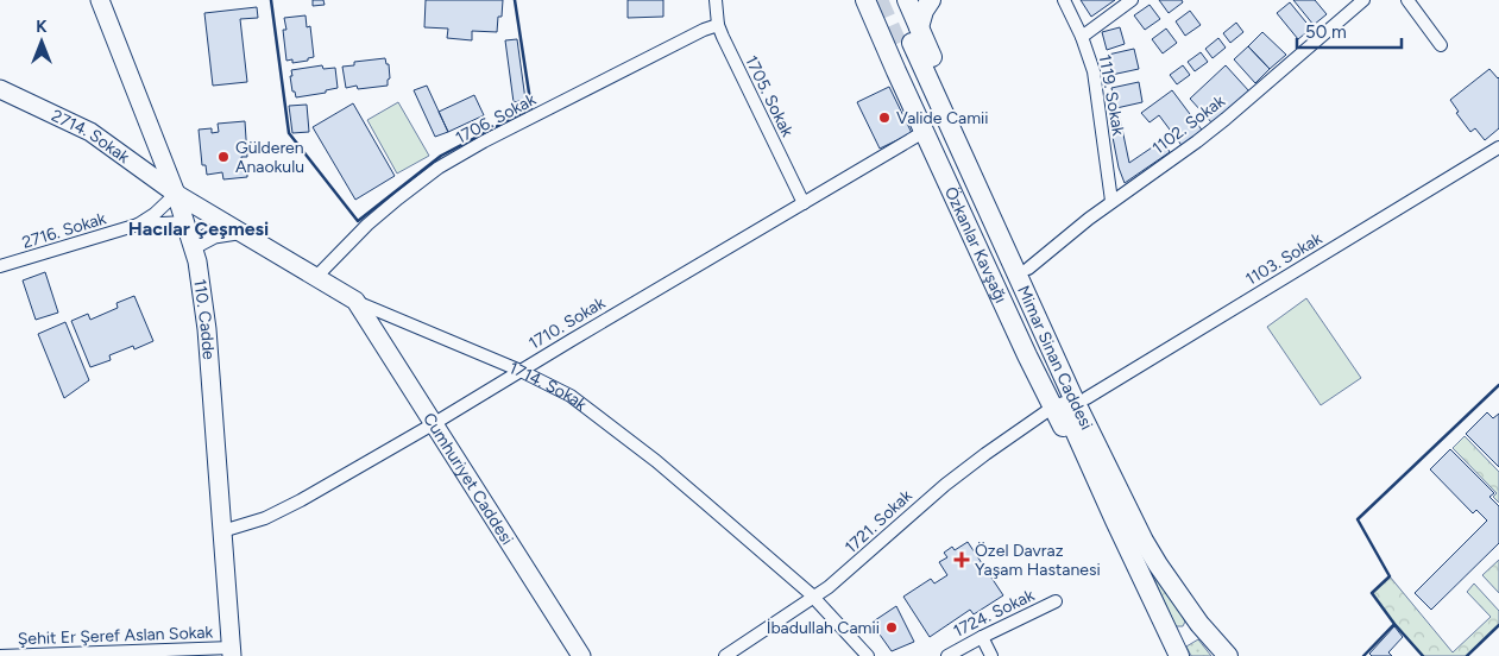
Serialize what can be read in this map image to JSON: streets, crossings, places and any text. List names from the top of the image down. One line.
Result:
{"streets":{"main road":["Özkanlar Kavşağı","Mimar Sinan Caddesi"],"street":["1119. Sokak","1705. Sokak","1706. Sokak","1102. Sokak","2714. Sokak","2716. Sokak","1103. Sokak","110. Cadde","1710. Sokak","1714. Sokak","Cumhuriyet Caddesi","1721. Sokak","1724. Sokak","Şehit Er Şeref Aslan Sokak"]},"crossings":[["1119. Sokak","1102. Sokak"],["1705. Sokak","1706. Sokak"],["1705. Sokak","1710. Sokak"],["1706. Sokak","1714. Sokak"],["2714. Sokak","2716. Sokak"],["2714. Sokak","110. Cadde"],["2714. Sokak","1714. Sokak"],["2716. Sokak","110. Cadde"],["2716. Sokak","1714. Sokak"],["Özkanlar Kavşağı","1710. Sokak"],["Özkanlar Kavşağı","Mimar Sinan Caddesi"],["Özkanlar Kavşağı","1721. Sokak"],["110. Cadde","1710. Sokak"],["110. Cadde","1714. Sokak"],["110. Cadde","Şehit Er Şeref Aslan Sokak"],["1710. Sokak","1714. Sokak"],["1710. Sokak","Cumhuriyet Caddesi"],["1714. Sokak","Cumhuriyet Caddesi"],["1714. Sokak","1721. Sokak"]],"districts":["Hacılar Çeşmesi"],"places":{"other":["Valide Camii","Gülderen Anaokulu","İbadullah Camii"],"health":["Özel Davraz Yaşam Hastanesi"]},"scale_bar":"50 m","north":"top"}
